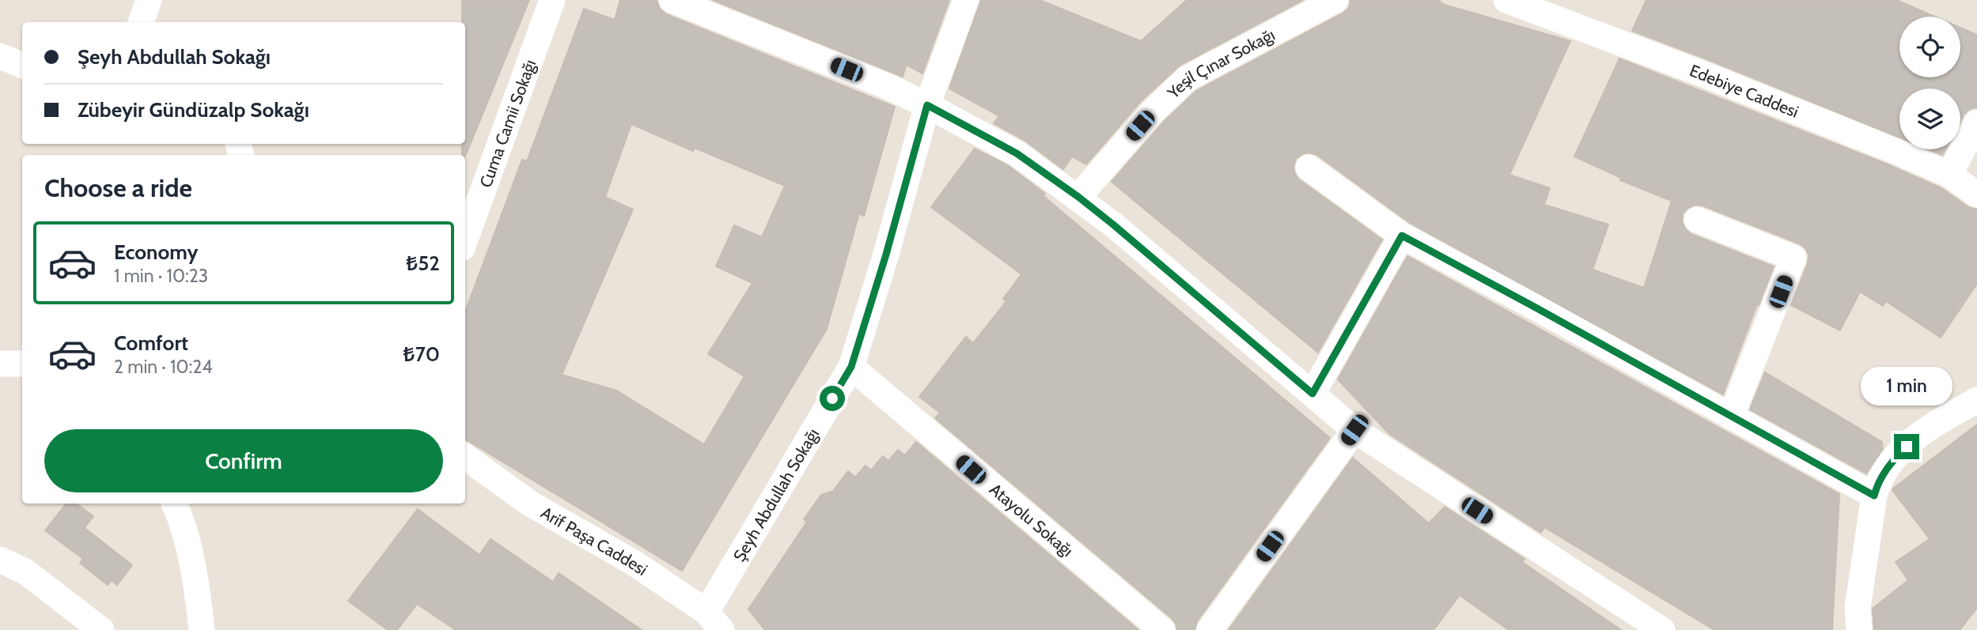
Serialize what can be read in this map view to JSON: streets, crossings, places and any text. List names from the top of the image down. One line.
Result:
{"streets":{"street":["Yeşil Çınar Sokağı","Edebiye Caddesi","Cuma Camii Sokağı","Şeyh Abdullah Sokağı","Atayolu Sokağı","Arif Paşa Caddesi"]},"crossings":[["Şeyh Abdullah Sokağı","Atayolu Sokağı"],["Şeyh Abdullah Sokağı","Arif Paşa Caddesi"]],"page":{"banner":["Şeyh Abdullah Sokağı","Zübeyir Gündüzalp Sokağı"],"heading":"Choose a ride","list":[{"name":"Economy","note":"1 min · 10:23","value":"₺52"},{"name":"Comfort","note":"2 min · 10:24","value":"₺70"}],"bubble":"1 min","buttons":"Confirm"}}
